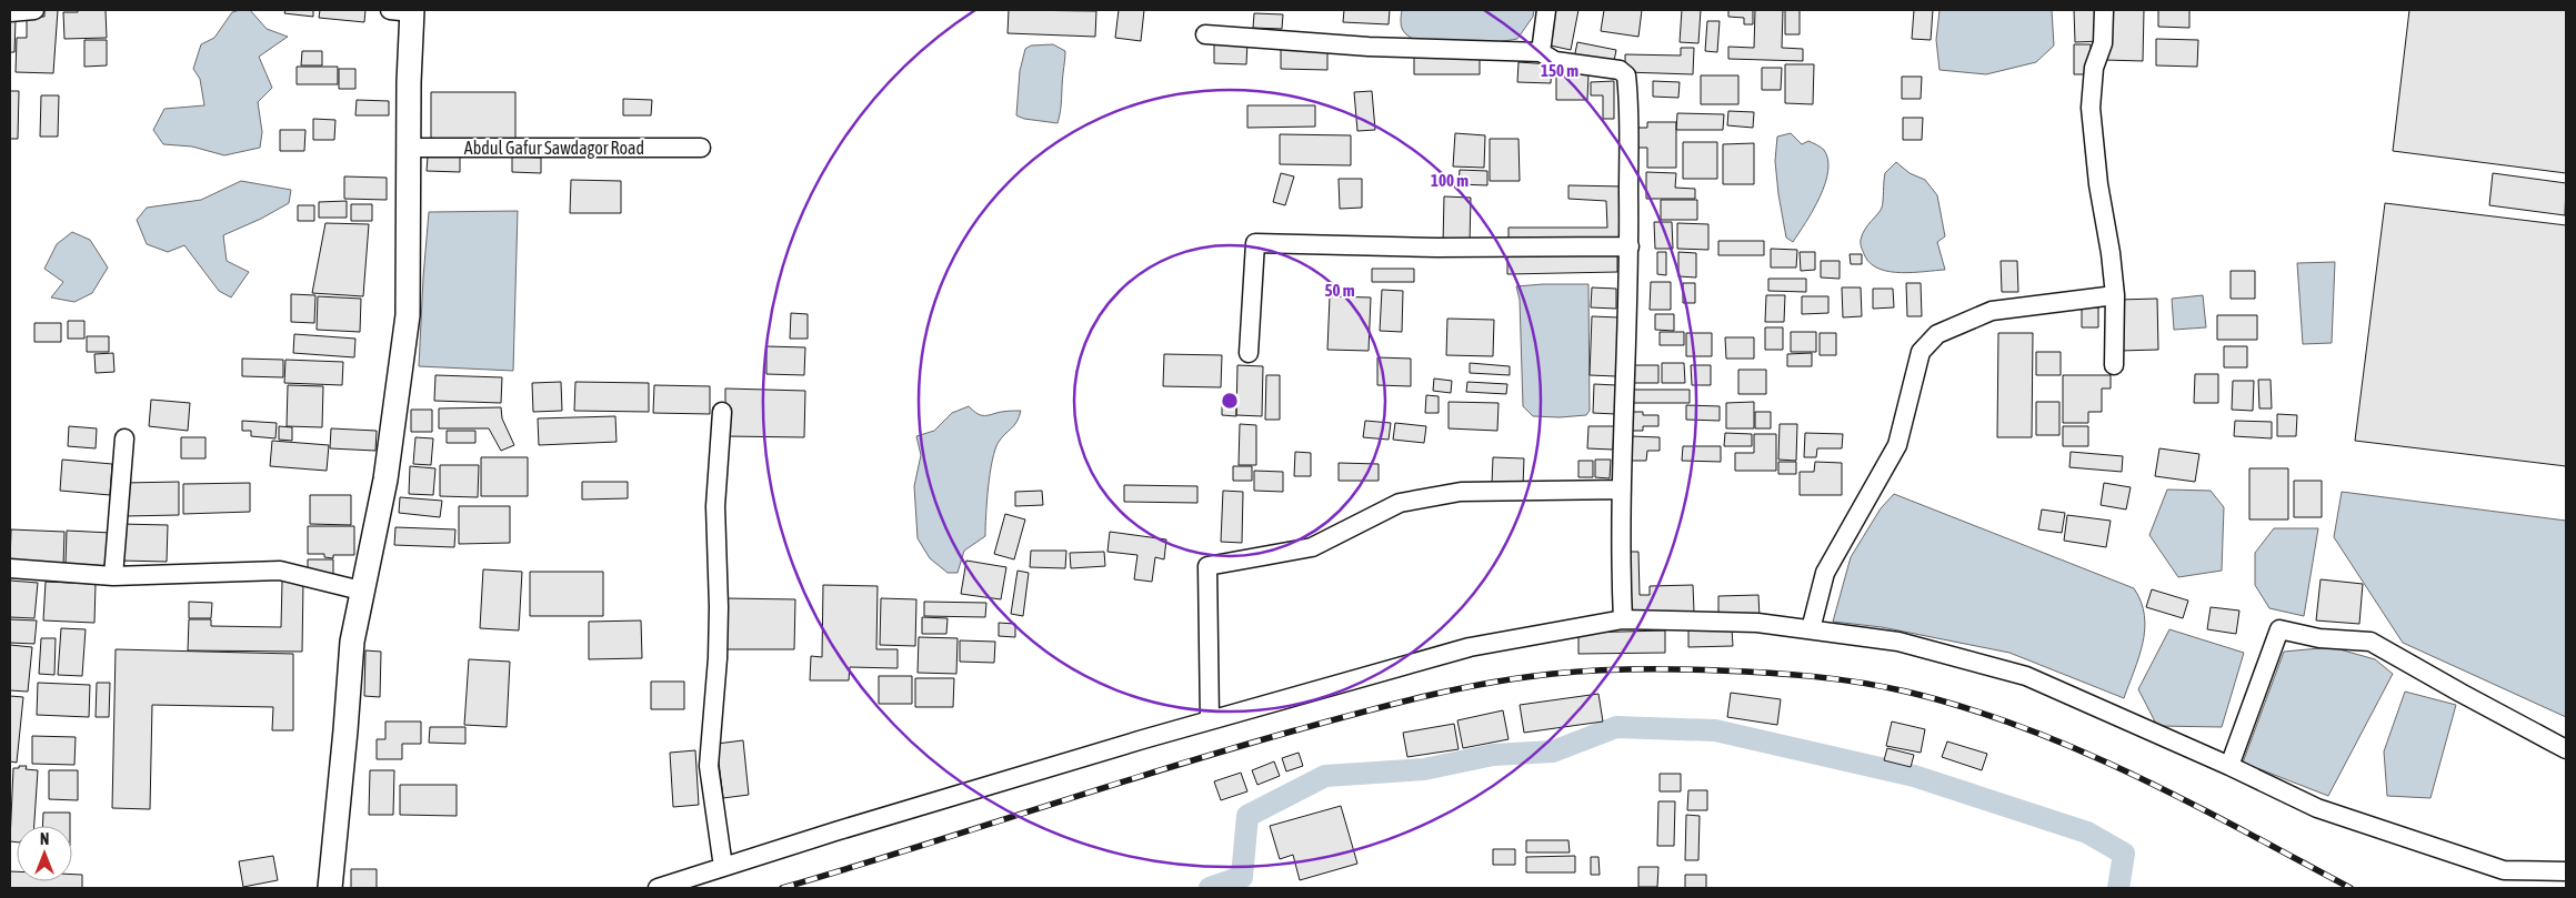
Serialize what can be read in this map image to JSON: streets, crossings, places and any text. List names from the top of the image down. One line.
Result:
{"streets":{"street":["Abdul Gafur Sawdagor Road"]},"north":"top","rings":["150 m","100 m","50 m"]}
